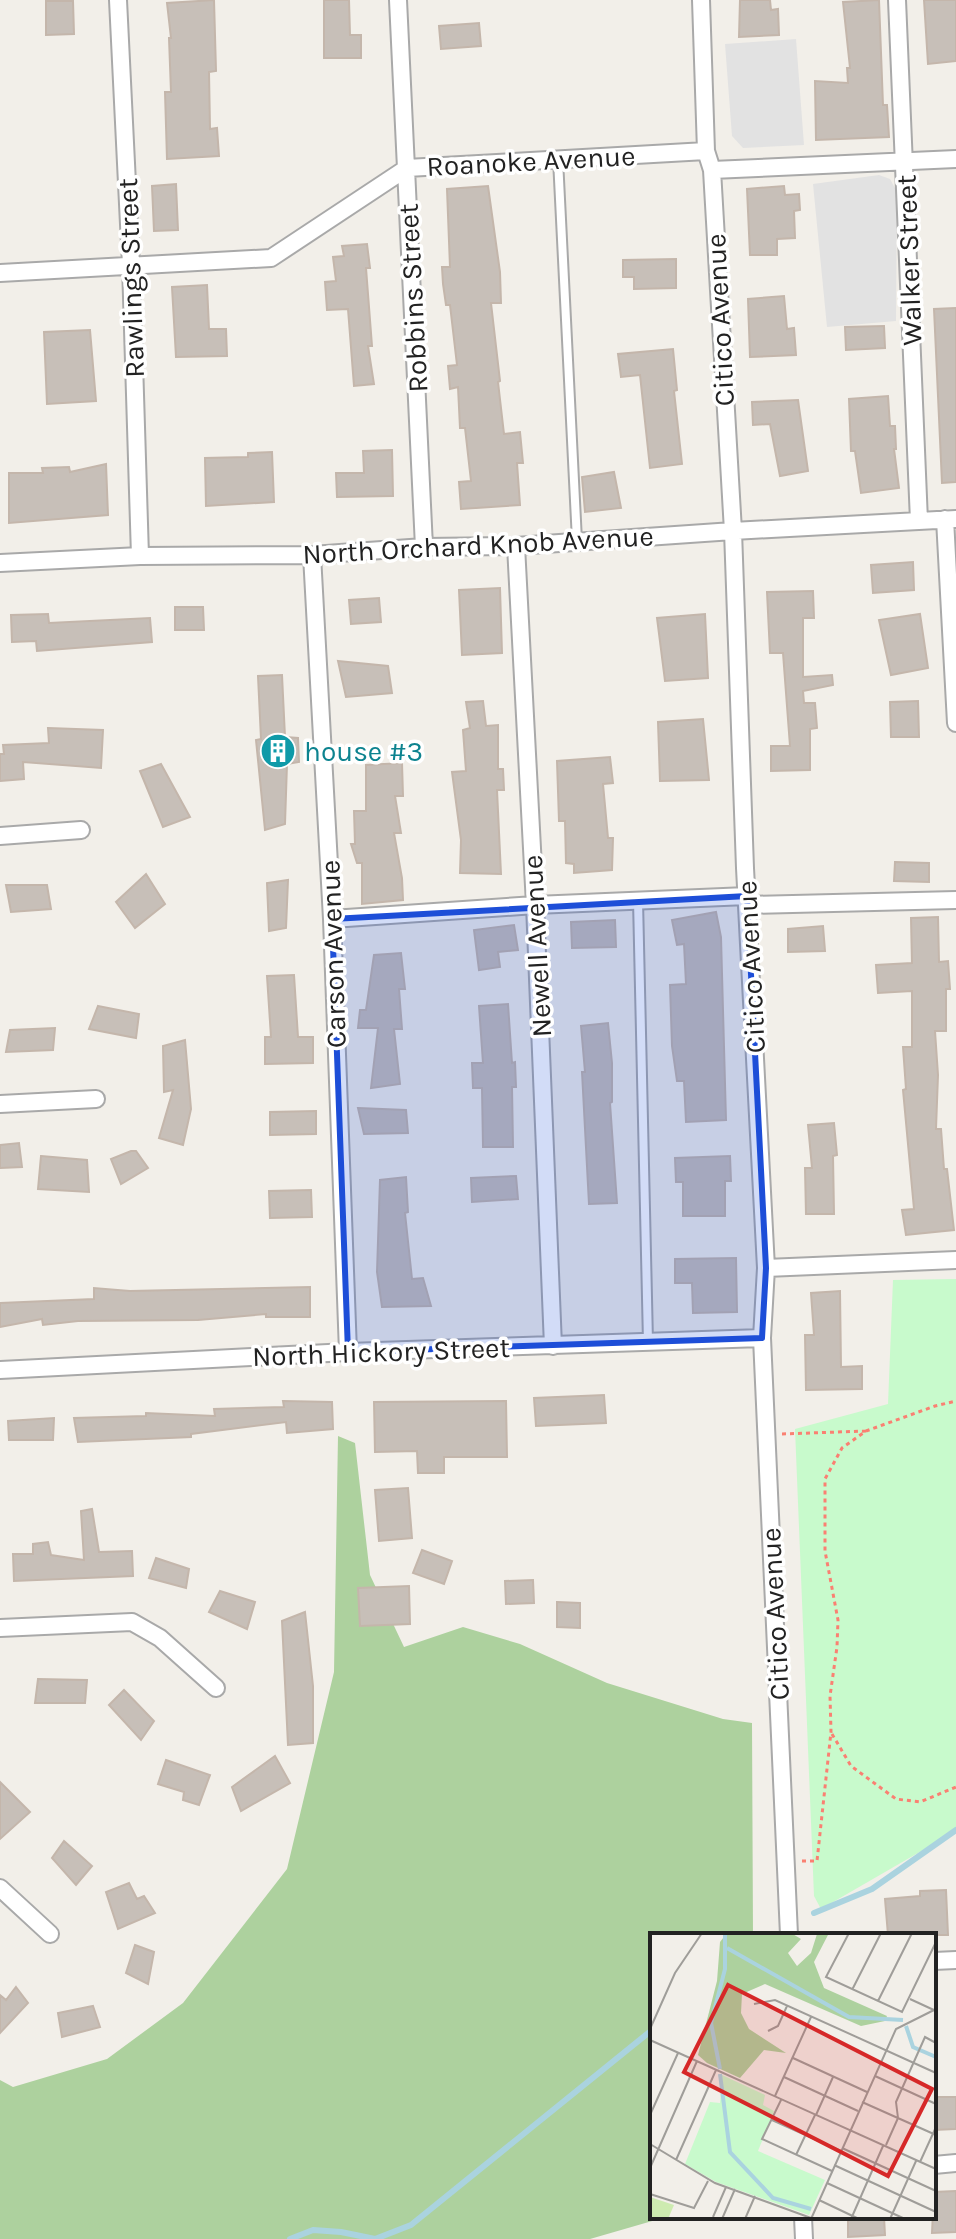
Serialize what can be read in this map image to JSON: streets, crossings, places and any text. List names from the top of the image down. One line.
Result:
{"streets":{"street":["Roanoke Avenue","Walker Street","Rawlings Street","Robbins Street","Citico Avenue","North Orchard Knob Avenue","Newell Avenue","Carson Avenue","North Hickory Street"]},"crossings":[["Roanoke Avenue","Rawlings Street"],["Roanoke Avenue","Robbins Street"],["Roanoke Avenue","Citico Avenue"],["Walker Street","North Orchard Knob Avenue"],["Rawlings Street","North Orchard Knob Avenue"],["Robbins Street","North Orchard Knob Avenue"],["Citico Avenue","North Orchard Knob Avenue"],["Citico Avenue","North Hickory Street"],["North Orchard Knob Avenue","Newell Avenue"],["North Orchard Knob Avenue","Carson Avenue"],["Newell Avenue","North Hickory Street"],["Carson Avenue","North Hickory Street"]],"places":{"building":["house #3"]}}
